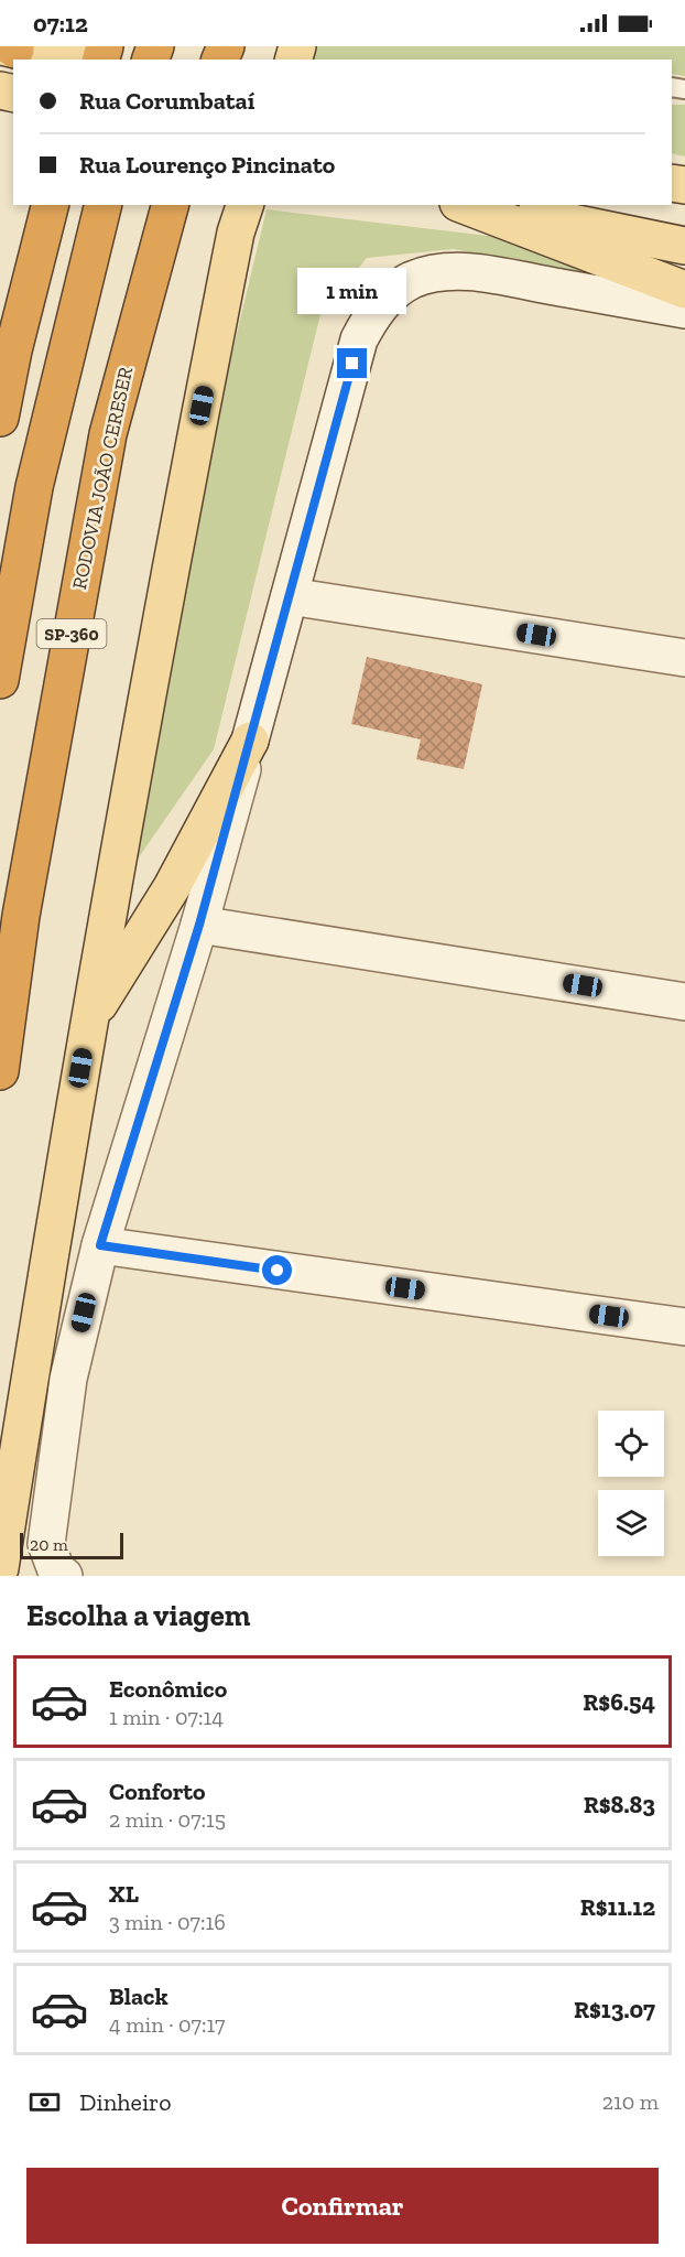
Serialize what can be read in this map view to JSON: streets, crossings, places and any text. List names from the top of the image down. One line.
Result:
{"streets":{"highway":["RODOVIA JOÃO CERESER","SP-360"]},"scale_bar":"20 m","page":{"status":"07:12","banner":["Rua Corumbataí","Rua Lourenço Pincinato"],"bubble":"1 min","scale":"20 m","heading":"Escolha a viagem","list":[{"name":"Econômico","note":"1 min · 07:14","value":"R$6.54"},{"name":"Conforto","note":"2 min · 07:15","value":"R$8.83"},{"name":"XL","note":"3 min · 07:16","value":"R$11.12"},{"name":"Black","note":"4 min · 07:17","value":"R$13.07"}],"pay":["Dinheiro","210 m"],"buttons":"Confirmar"}}
